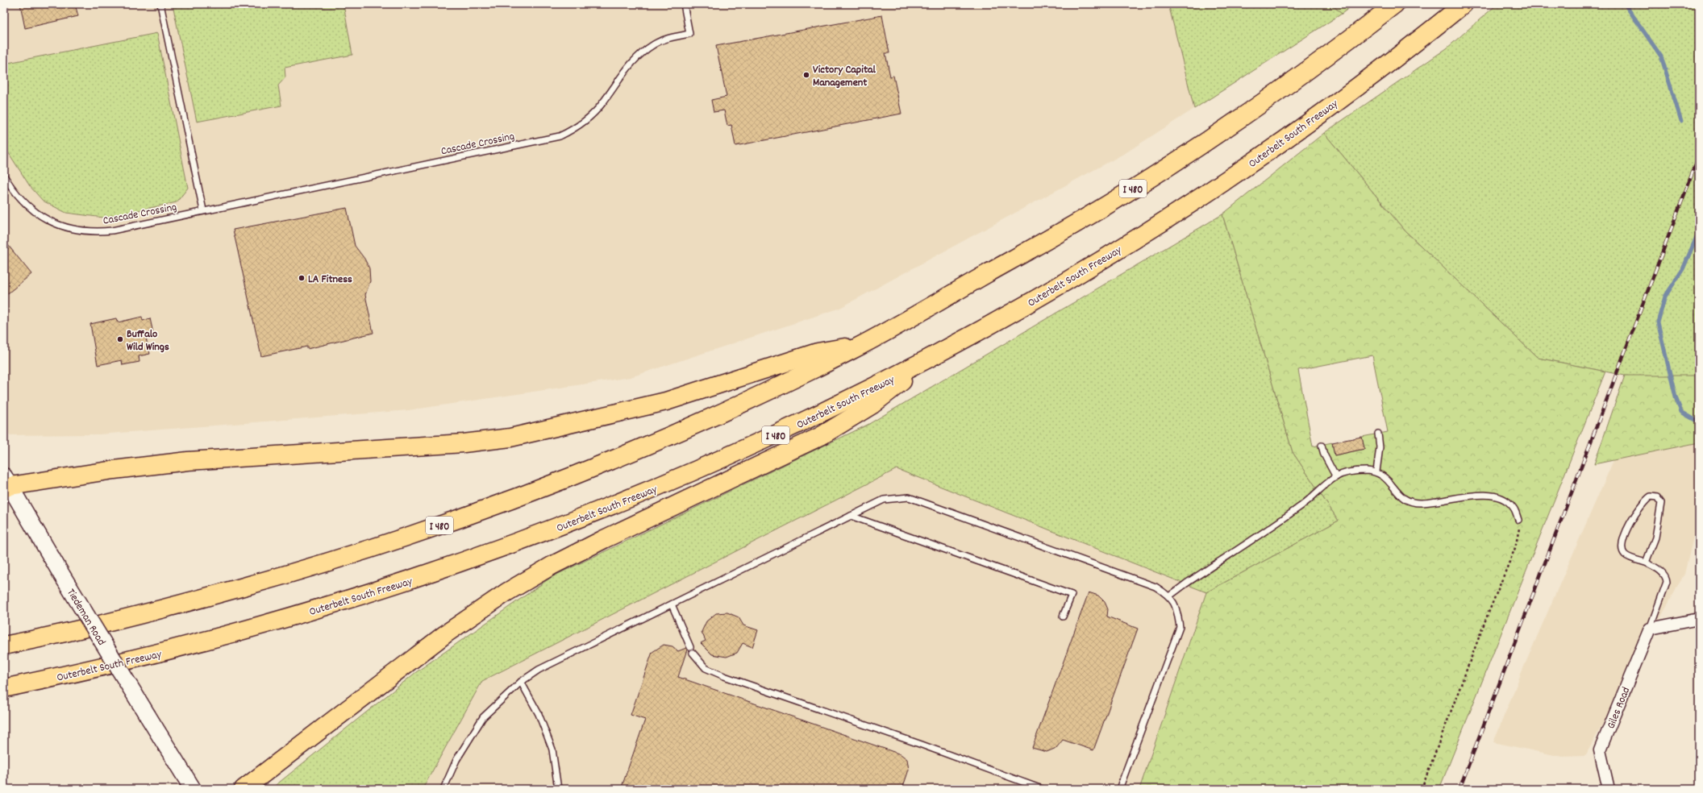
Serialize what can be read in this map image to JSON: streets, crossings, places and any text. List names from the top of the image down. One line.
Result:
{"streets":{"highway":["Outerbelt South Freeway","I 480"],"main road":["Tiedeman Road"],"street":["Giles Road"],"lane":["Cascade Crossing"]},"places":["Victory Capital Management","LA Fitness","Buffalo Wild Wings"]}
